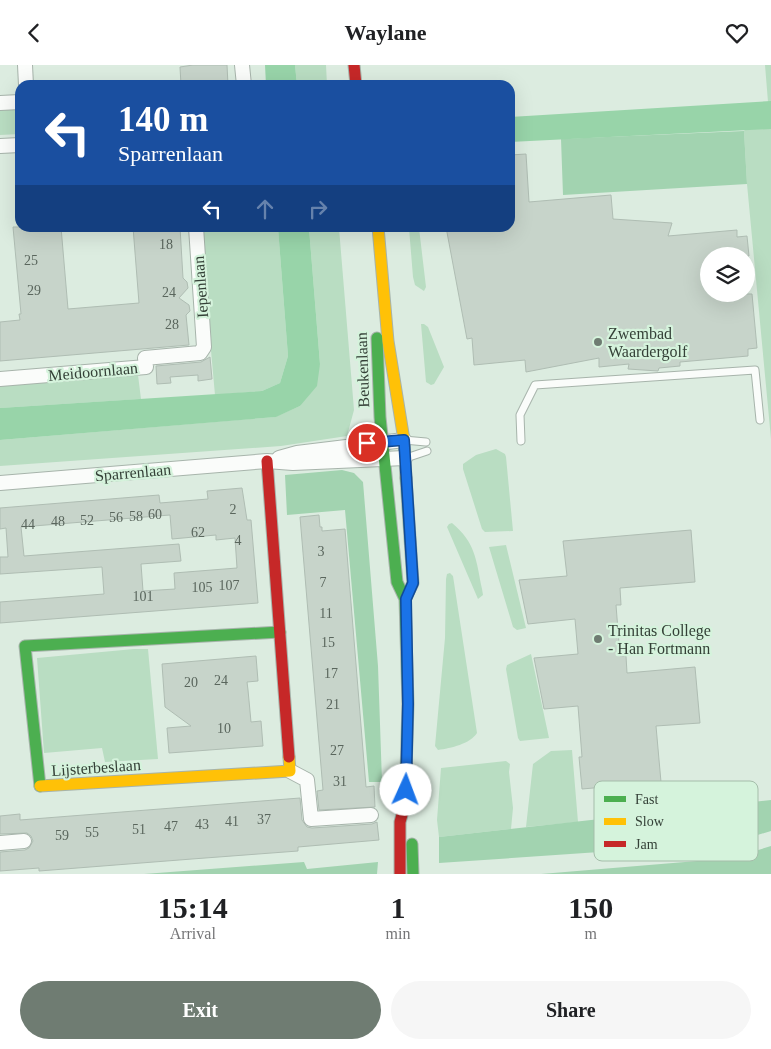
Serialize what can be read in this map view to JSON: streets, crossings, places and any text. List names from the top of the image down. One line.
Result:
{"streets":{"street":["Iepenlaan","Beukenlaan","Meidoornlaan","Sparrenlaan","Lijsterbeslaan"]},"crossings":[["Iepenlaan","Meidoornlaan"],["Beukenlaan","Sparrenlaan"]],"places":["Zwembad Waardergolf","Trinitas College - Han Fortmann"],"house_numbers":["18","25","29","24","28","2","60","58","56","52","48","44","62","4","3","7","107","105","101","11","15","17","24","20","21","10","27","31","37","41","43","47","51","55","59"],"legend":["Fast","Slow","Jam"],"page":{"header":"Waylane","turn":["140 m","Sparrenlaan"],"eta":["15:14","Arrival","1","min","150","m"],"buttons":["Exit","Share"]}}
